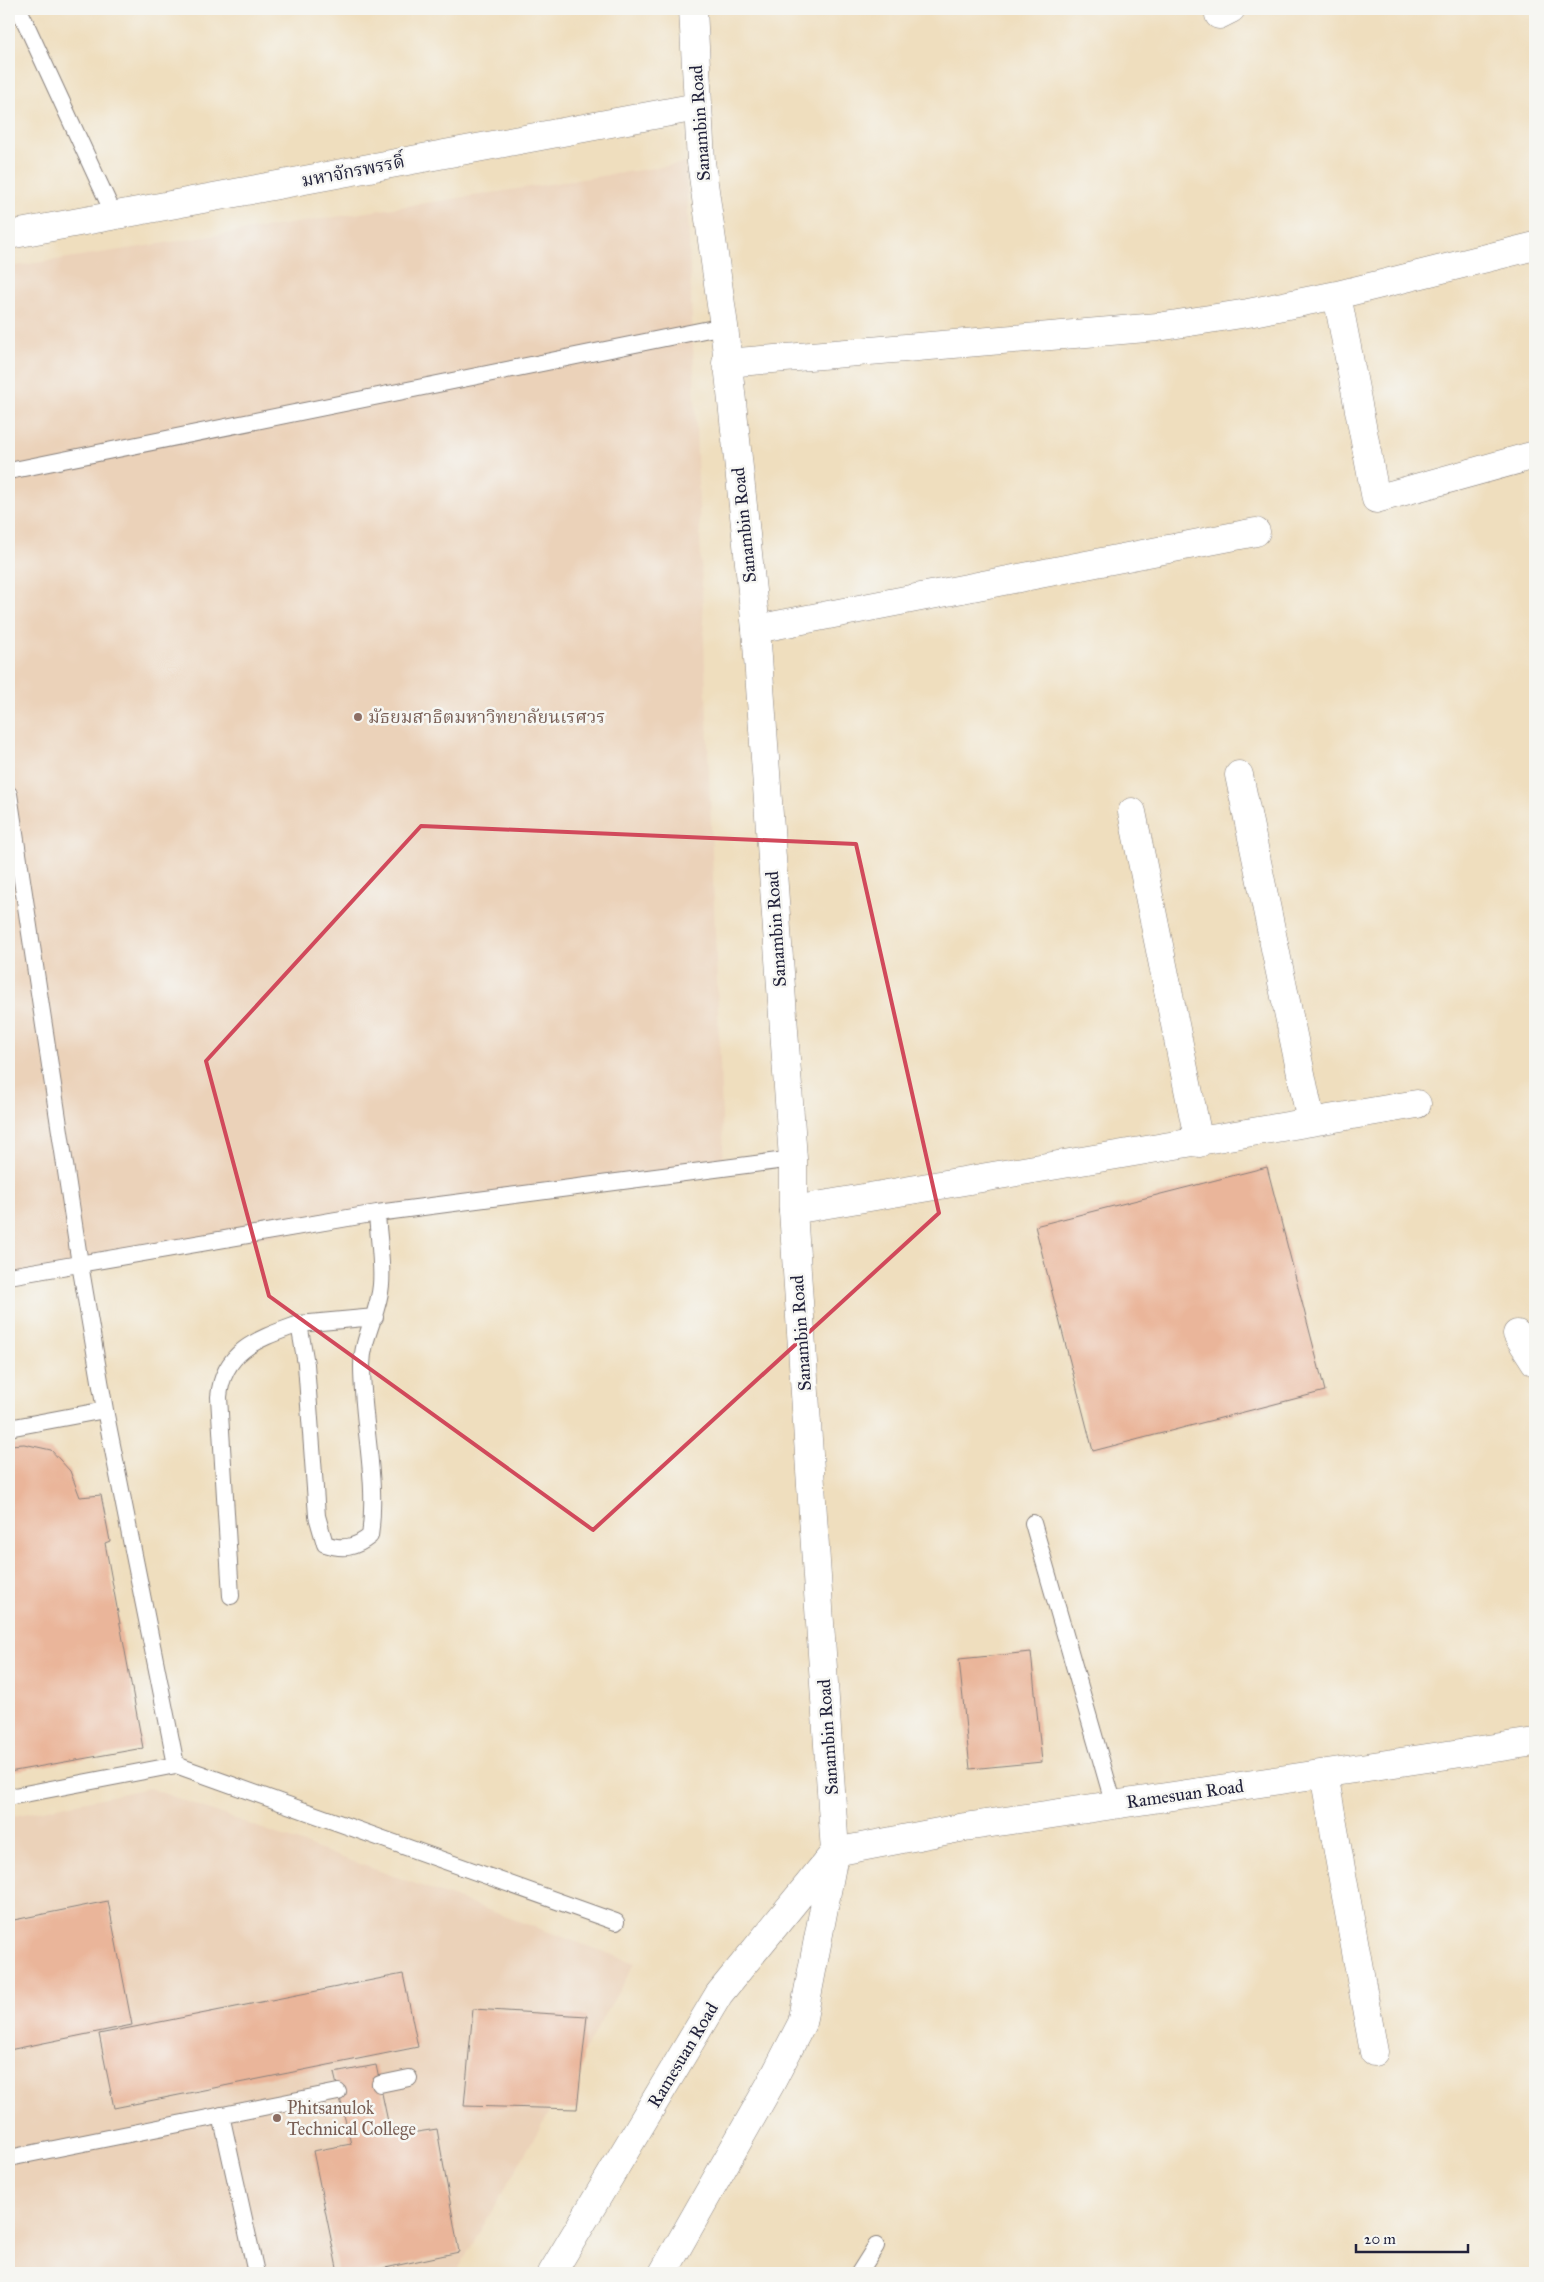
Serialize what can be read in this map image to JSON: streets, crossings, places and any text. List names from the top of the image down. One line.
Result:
{"streets":{"street":["Sanambin Road","มหาจักรพรรดิ์","Ramesuan Road"]},"crossings":[["Sanambin Road","มหาจักรพรรดิ์"],["Sanambin Road","Ramesuan Road"]],"places":["มัธยมสาธิตมหาวิทยาลัยนเรศวร","Phitsanulok Technical College"],"scale_bar":"20 m"}
